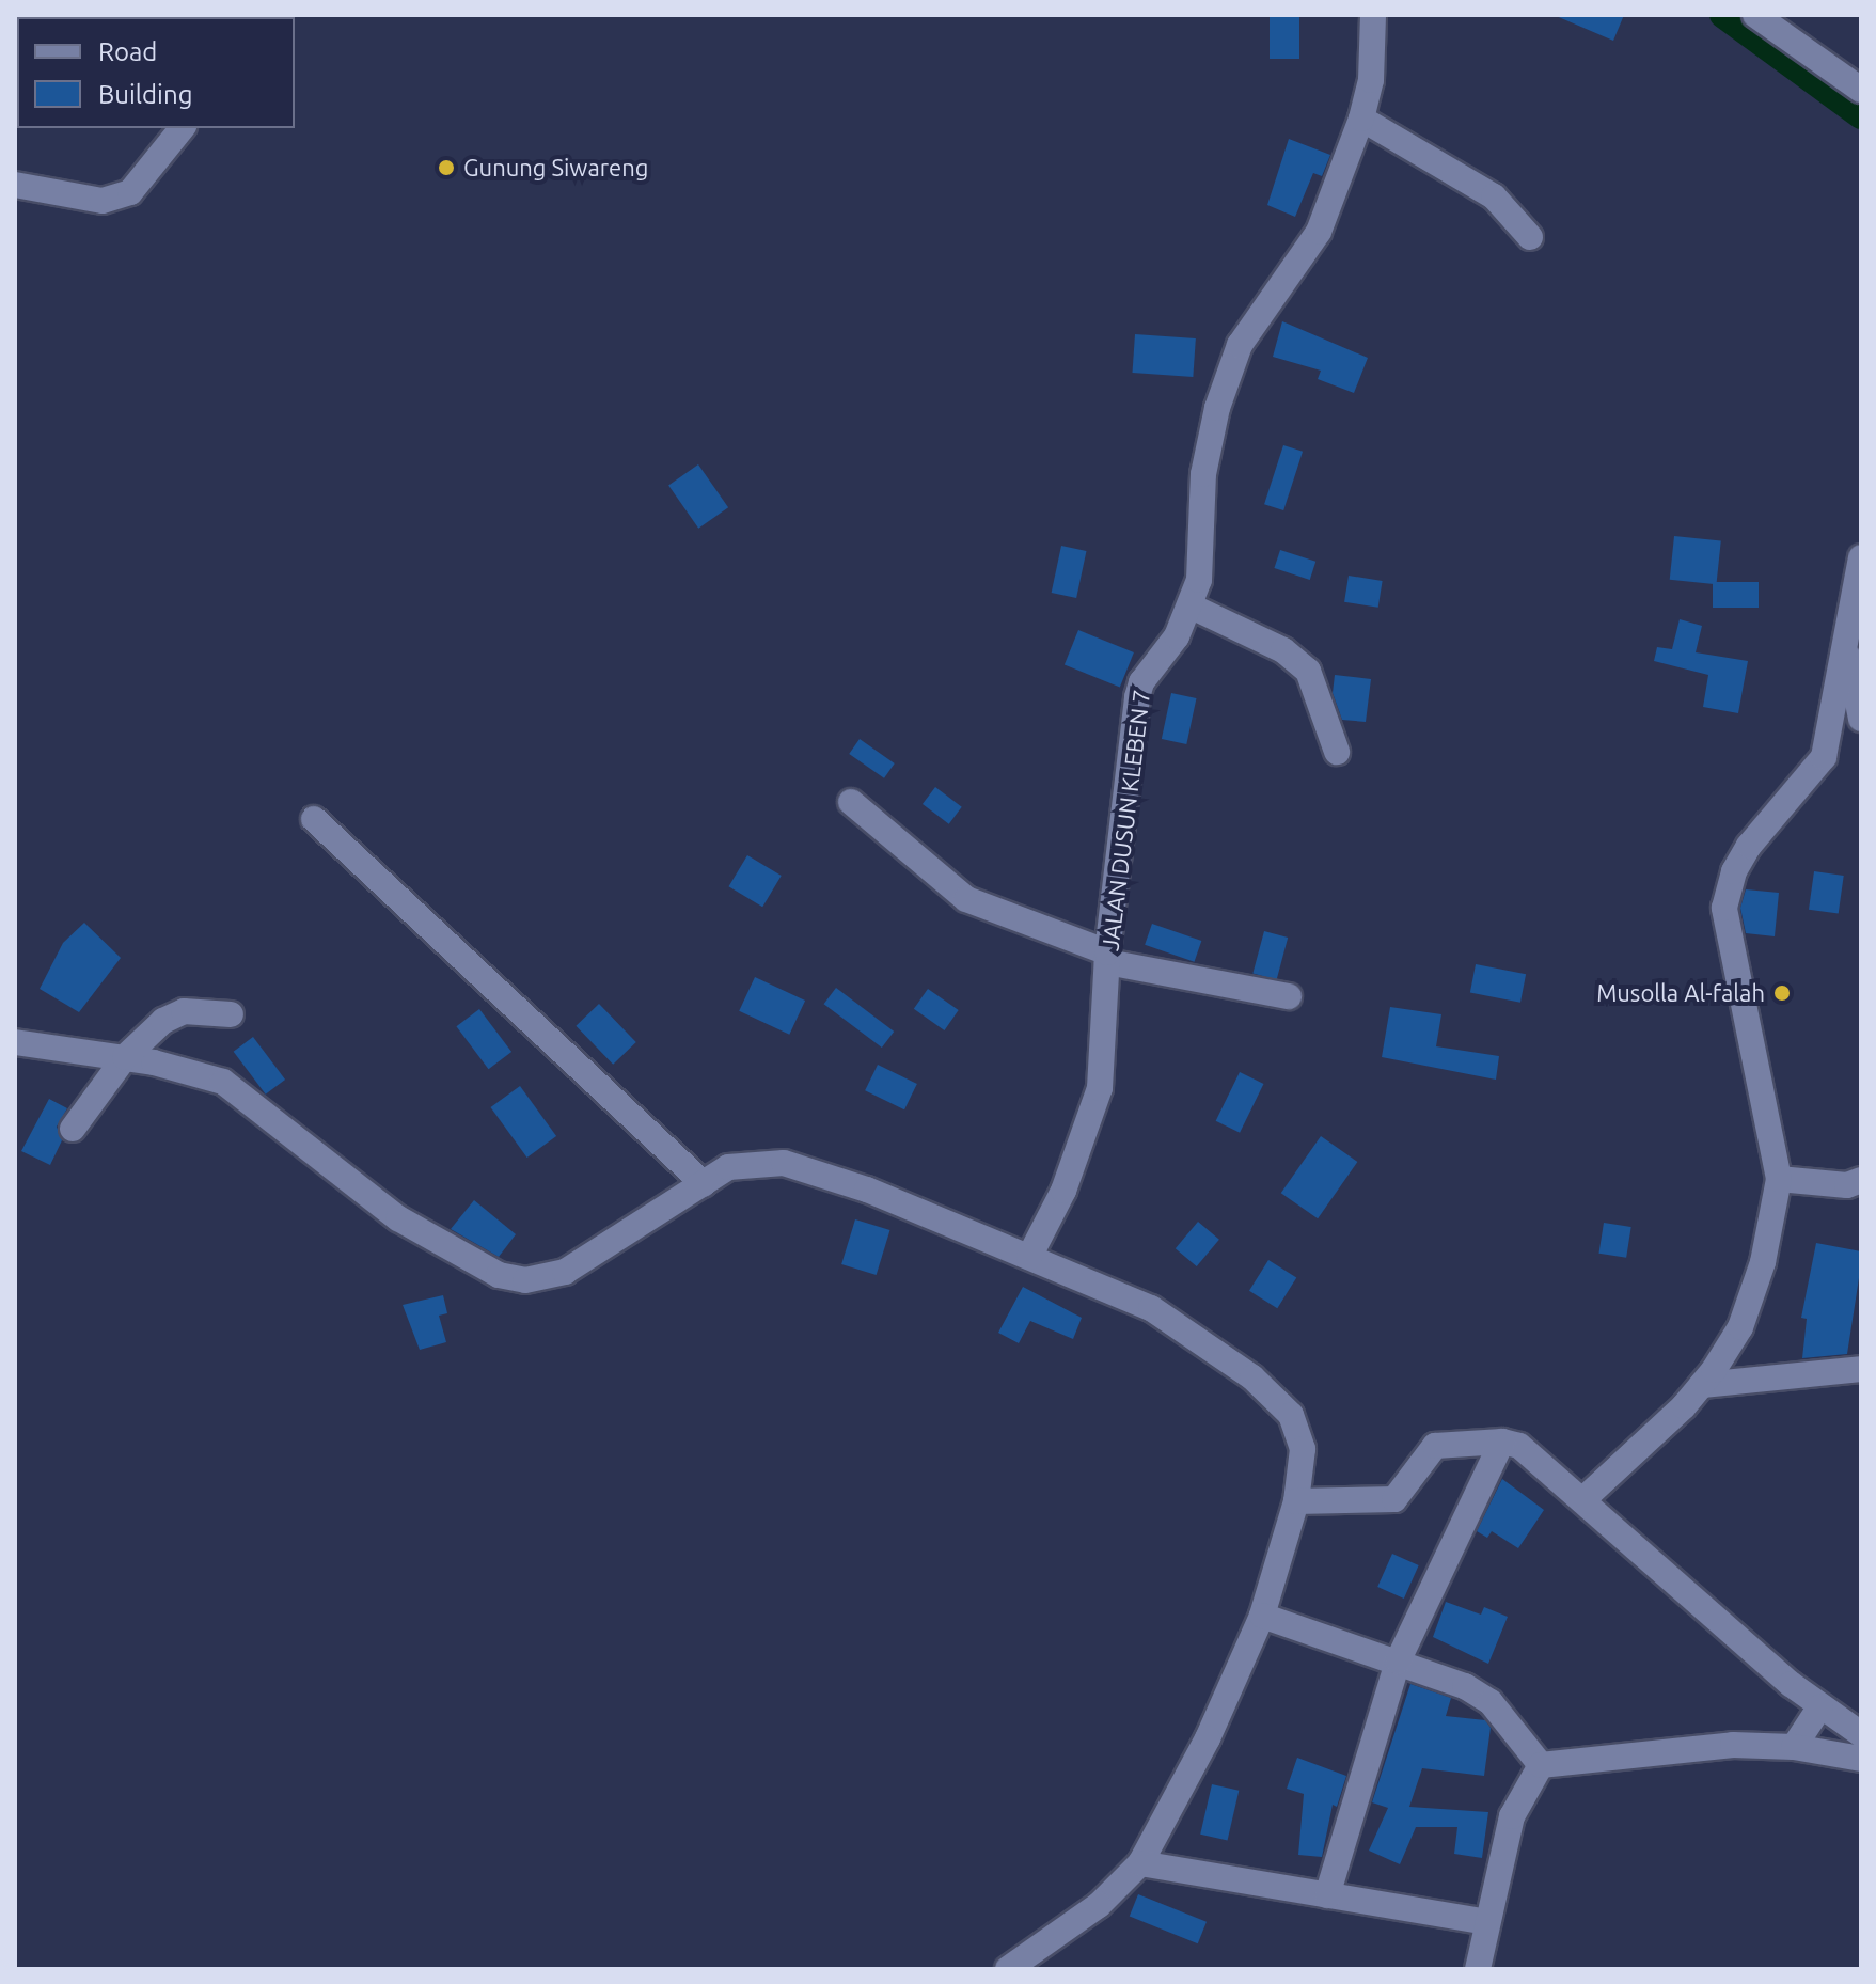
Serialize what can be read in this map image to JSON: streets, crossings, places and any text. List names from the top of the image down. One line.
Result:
{"streets":{"street":["JALAN DUSUN KLEBEN 7"]},"places":["Gunung Siwareng","Musolla Al-falah"],"legend":["Road","Building"]}
